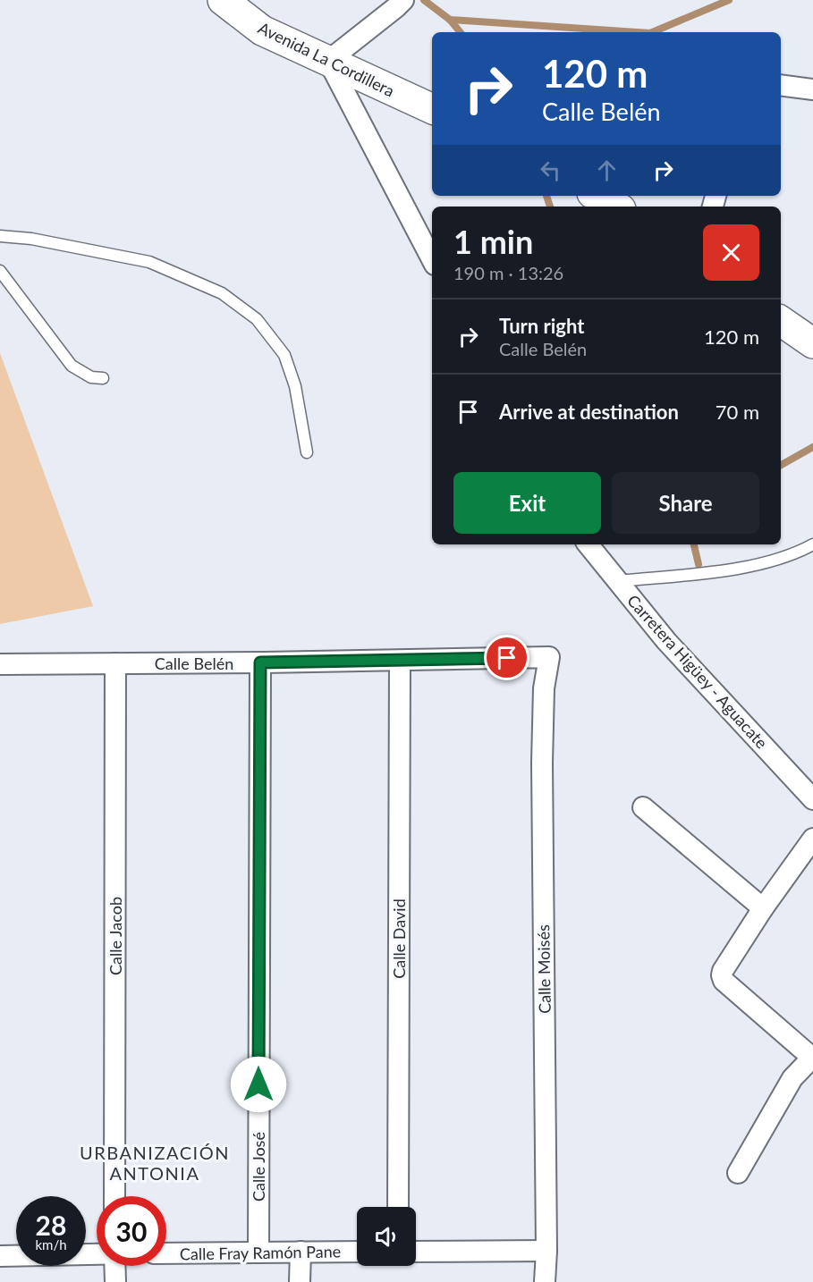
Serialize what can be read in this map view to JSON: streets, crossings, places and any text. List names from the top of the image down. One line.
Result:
{"streets":{"main road":["Avenida La Cordillera"],"street":["Calle Belén","Carretera Higüey - Aguacate","Calle Jacob","Calle David","Calle Moisés","Calle José","Calle Fray Ramón Pane"]},"crossings":[["Calle Belén","Calle Jacob"],["Calle Belén","Calle David"],["Calle Belén","Calle Moisés"],["Calle Belén","Calle José"],["Calle José","Calle Fray Ramón Pane"]],"districts":["URBANIZACIÓN ANTONIA"],"page":{"turn":["120 m","Calle Belén"],"heading":["1 min","190 m · 13:26"],"list":[{"name":"Turn right","note":"Calle Belén","value":"120 m"},{"name":"Arrive at destination","value":"70 m"}],"buttons":["Exit","Share"],"speed":"28 km/h","limit":"30"}}
